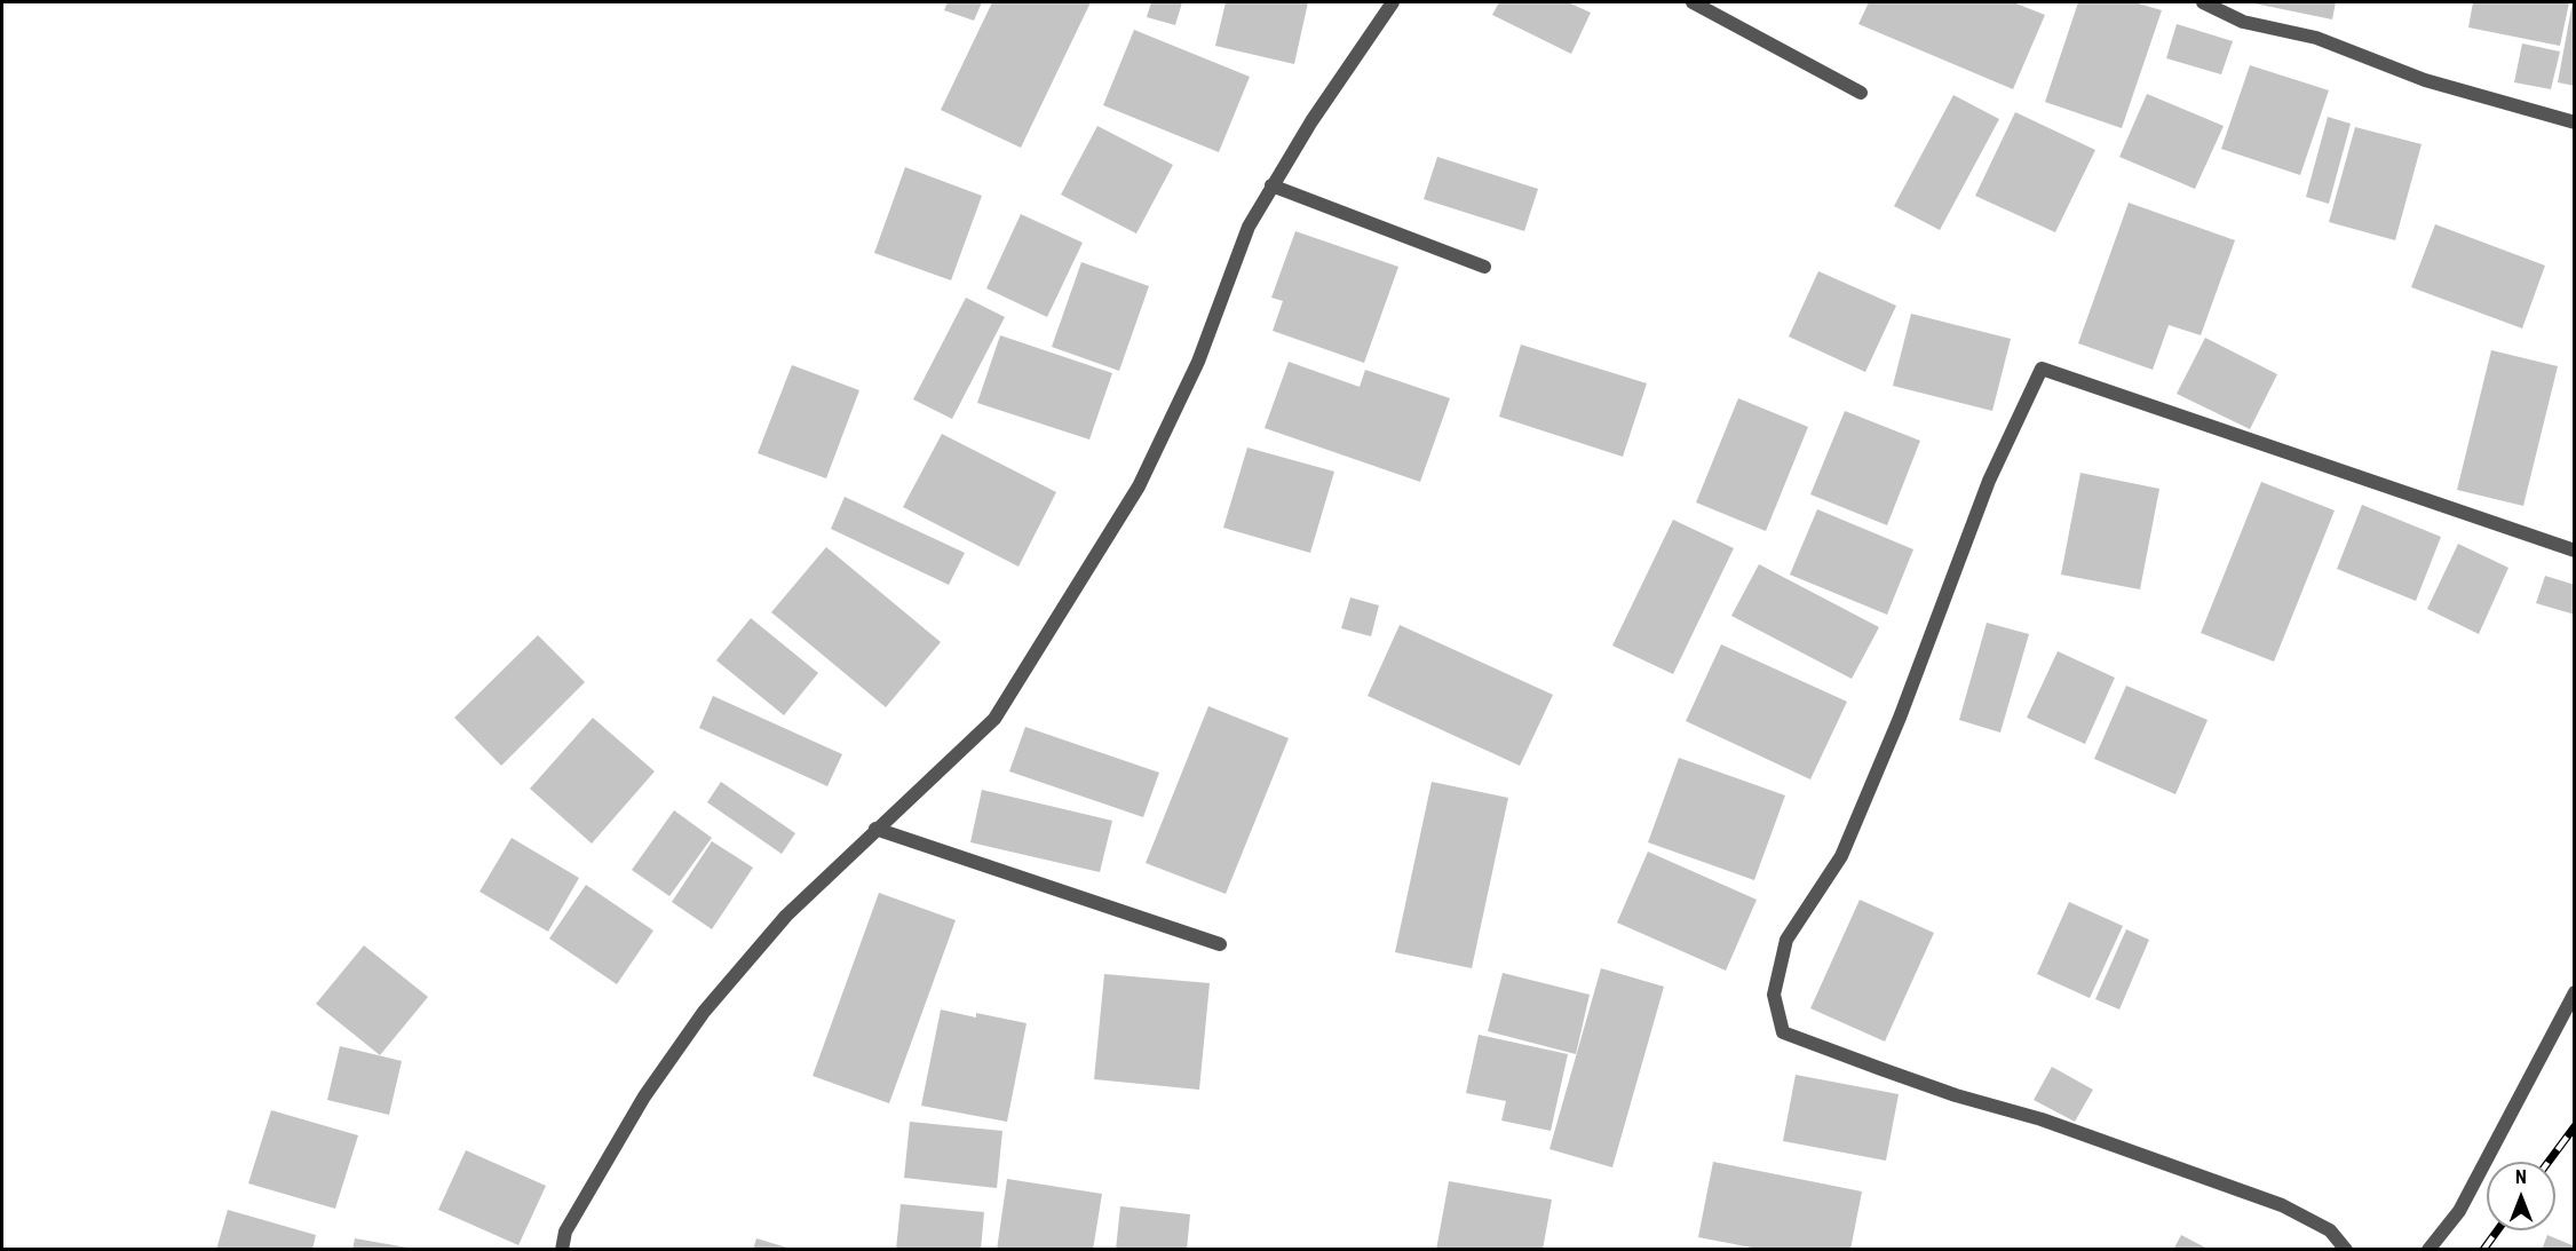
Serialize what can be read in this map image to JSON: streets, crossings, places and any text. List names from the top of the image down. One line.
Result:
{"north":"top"}
